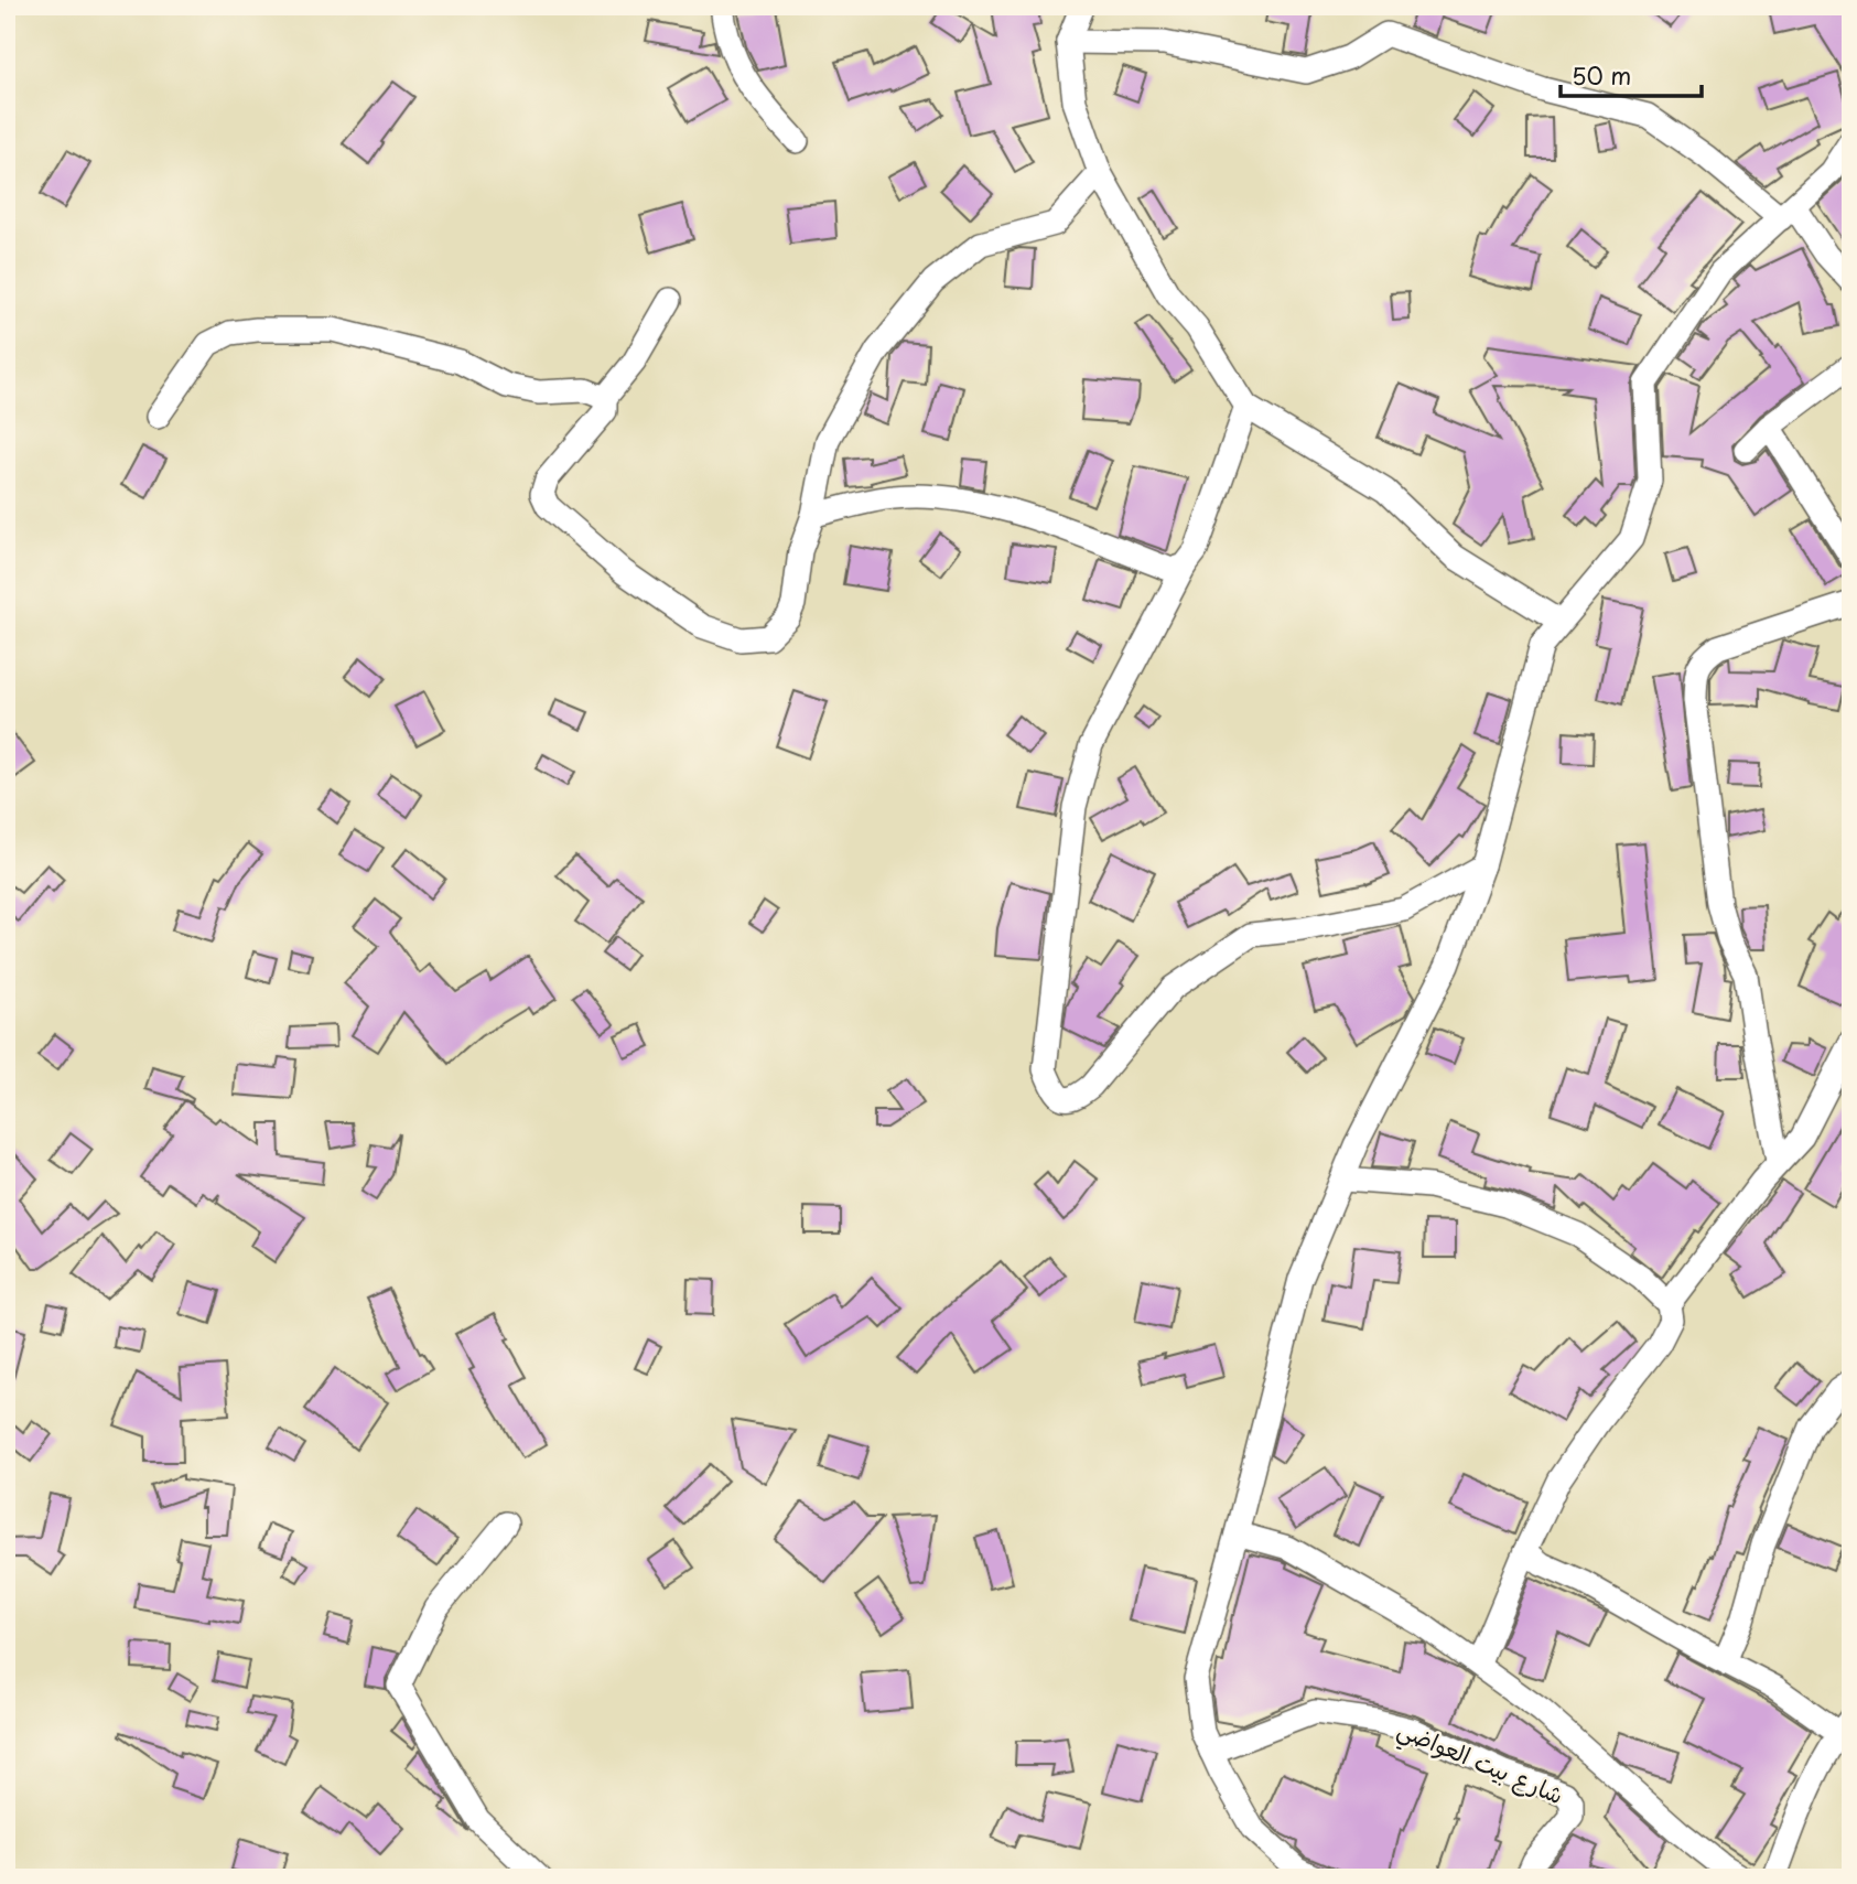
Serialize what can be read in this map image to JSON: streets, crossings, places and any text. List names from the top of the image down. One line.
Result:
{"streets":{"street":["شارع بيت العواضي"]},"scale_bar":"50 m"}
